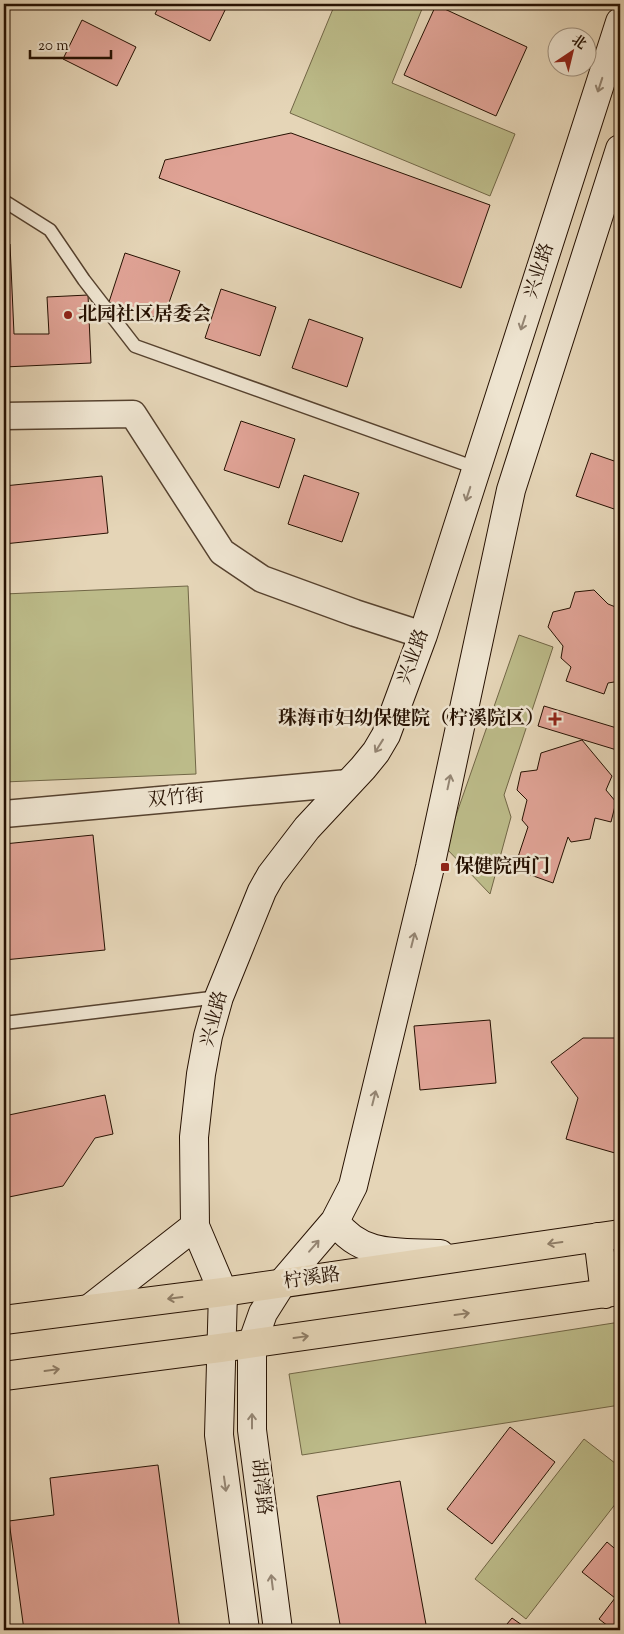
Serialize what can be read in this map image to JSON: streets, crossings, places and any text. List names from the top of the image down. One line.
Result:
{"streets":{"main road":["兴业路","柠溪路","胡湾路"],"street":["双竹街"]},"crossings":[["兴业路","双竹街"],["兴业路","柠溪路"],["兴业路","胡湾路"]],"places":{"other":["北园社区居委会"],"health":["珠海市妇幼保健院（柠溪院区）"],"transit":["保健院西门"]},"scale_bar":"20 m","north":"top right"}
